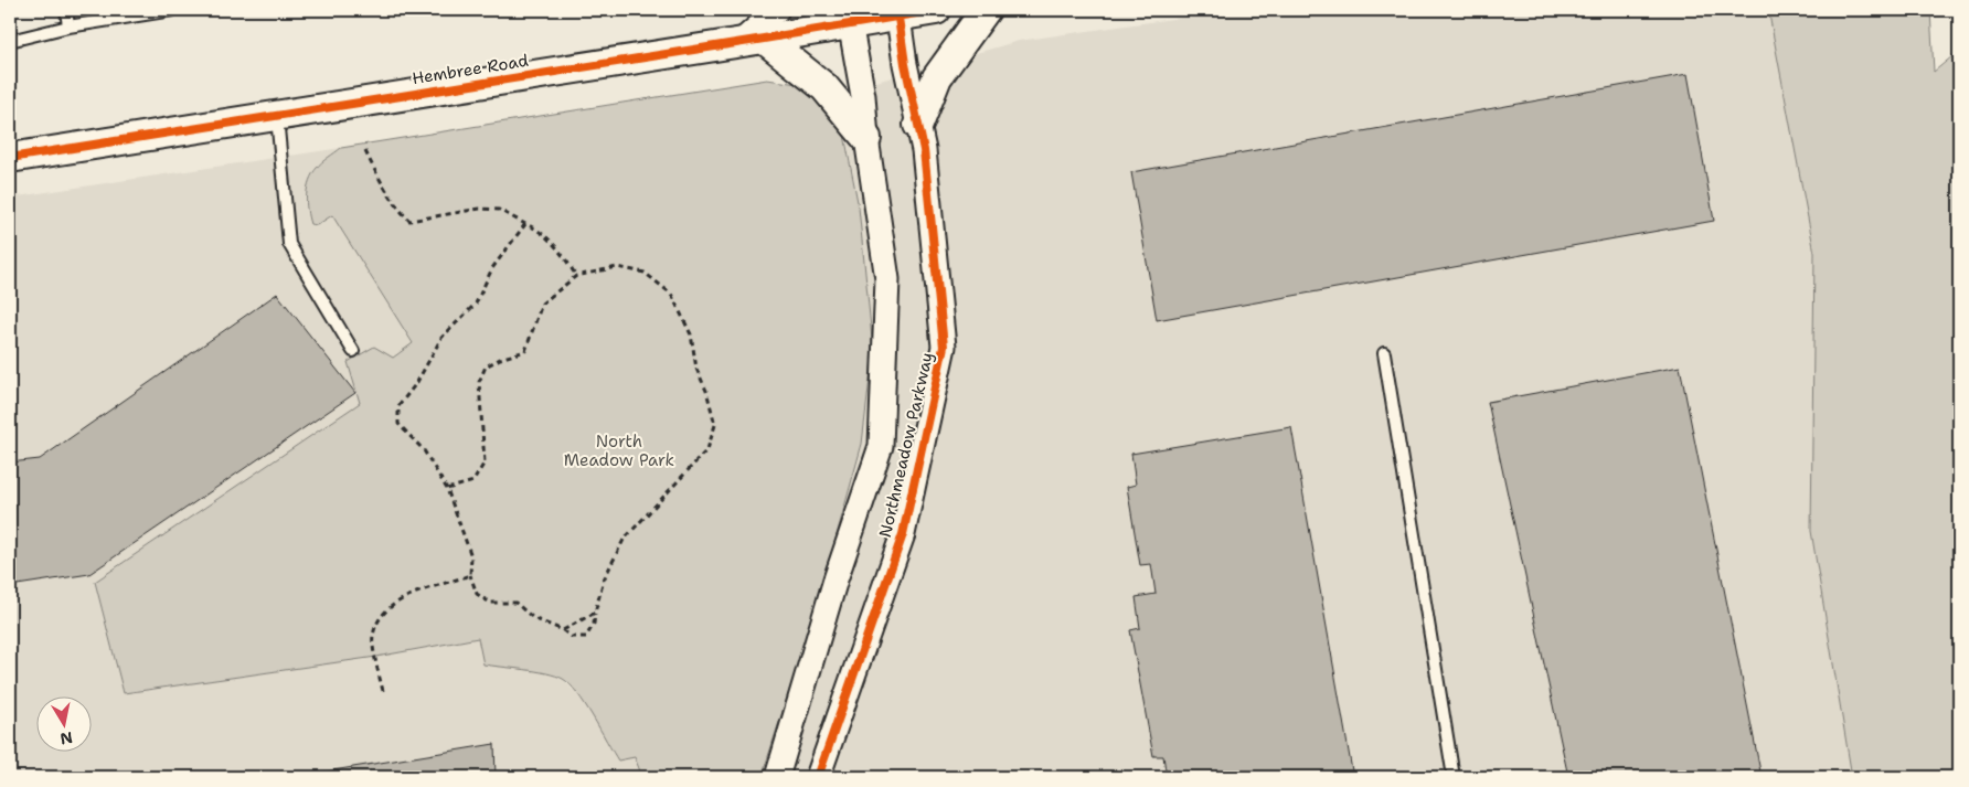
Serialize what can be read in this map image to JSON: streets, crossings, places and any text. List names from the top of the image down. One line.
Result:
{"streets":{"street":["Hembree Road","Northmeadow Parkway"]},"crossings":[["Hembree Road","Northmeadow Parkway"]],"parks":["North Meadow Park"],"north":"bottom"}
